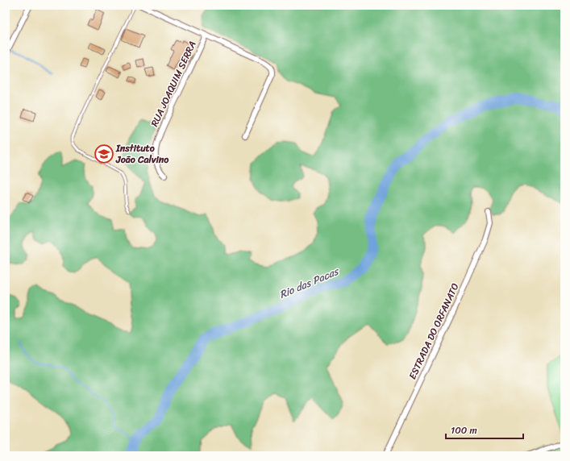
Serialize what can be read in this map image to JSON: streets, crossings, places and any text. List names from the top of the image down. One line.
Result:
{"streets":{"street":["RUA JOAQUIM SERRA","ESTRADA DO ORFANATO"]},"water":["Rio das Pacas"],"places":{"school or university":["Instituto João Calvino"]},"scale_bar":"100 m"}
